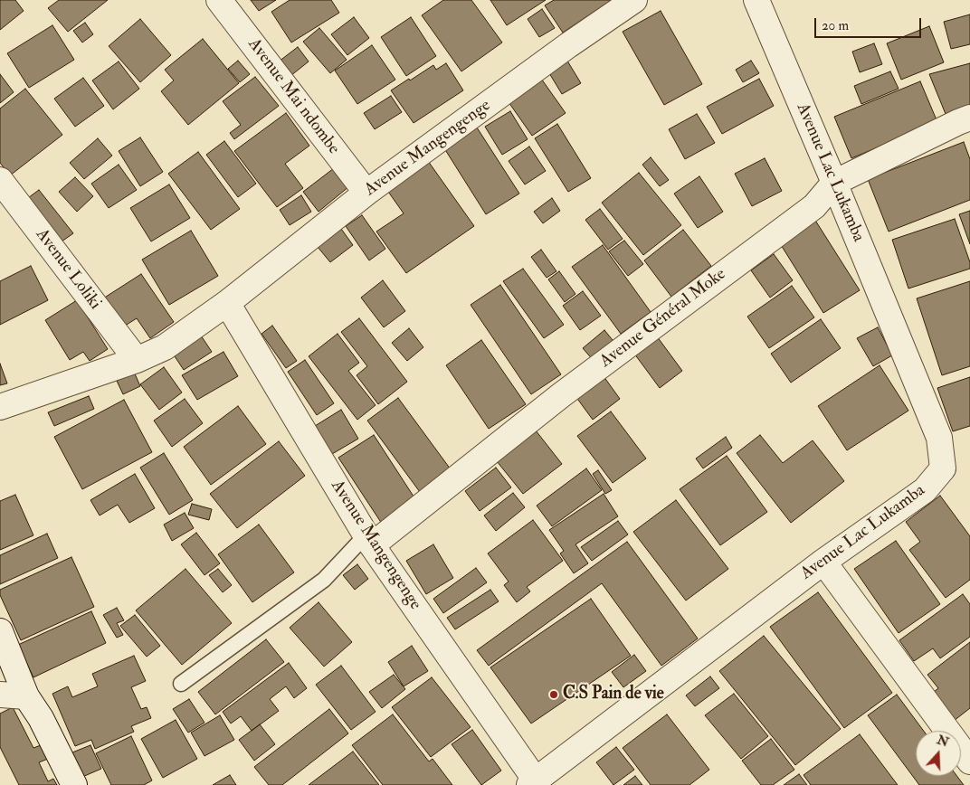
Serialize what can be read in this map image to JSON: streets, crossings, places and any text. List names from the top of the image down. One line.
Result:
{"streets":{"street":["Avenue Mai ndombe","Avenue Mangengenge","Avenue Lac Lukamba","Avenue Loliki","Avenue Général Moke"]},"crossings":[["Avenue Mai ndombe","Avenue Mangengenge"],["Avenue Mangengenge","Avenue Lac Lukamba"],["Avenue Mangengenge","Avenue Loliki"],["Avenue Mangengenge","Avenue Général Moke"],["Avenue Lac Lukamba","Avenue Général Moke"]],"places":["C.S Pain de vie"],"scale_bar":"20 m","north":"top"}
